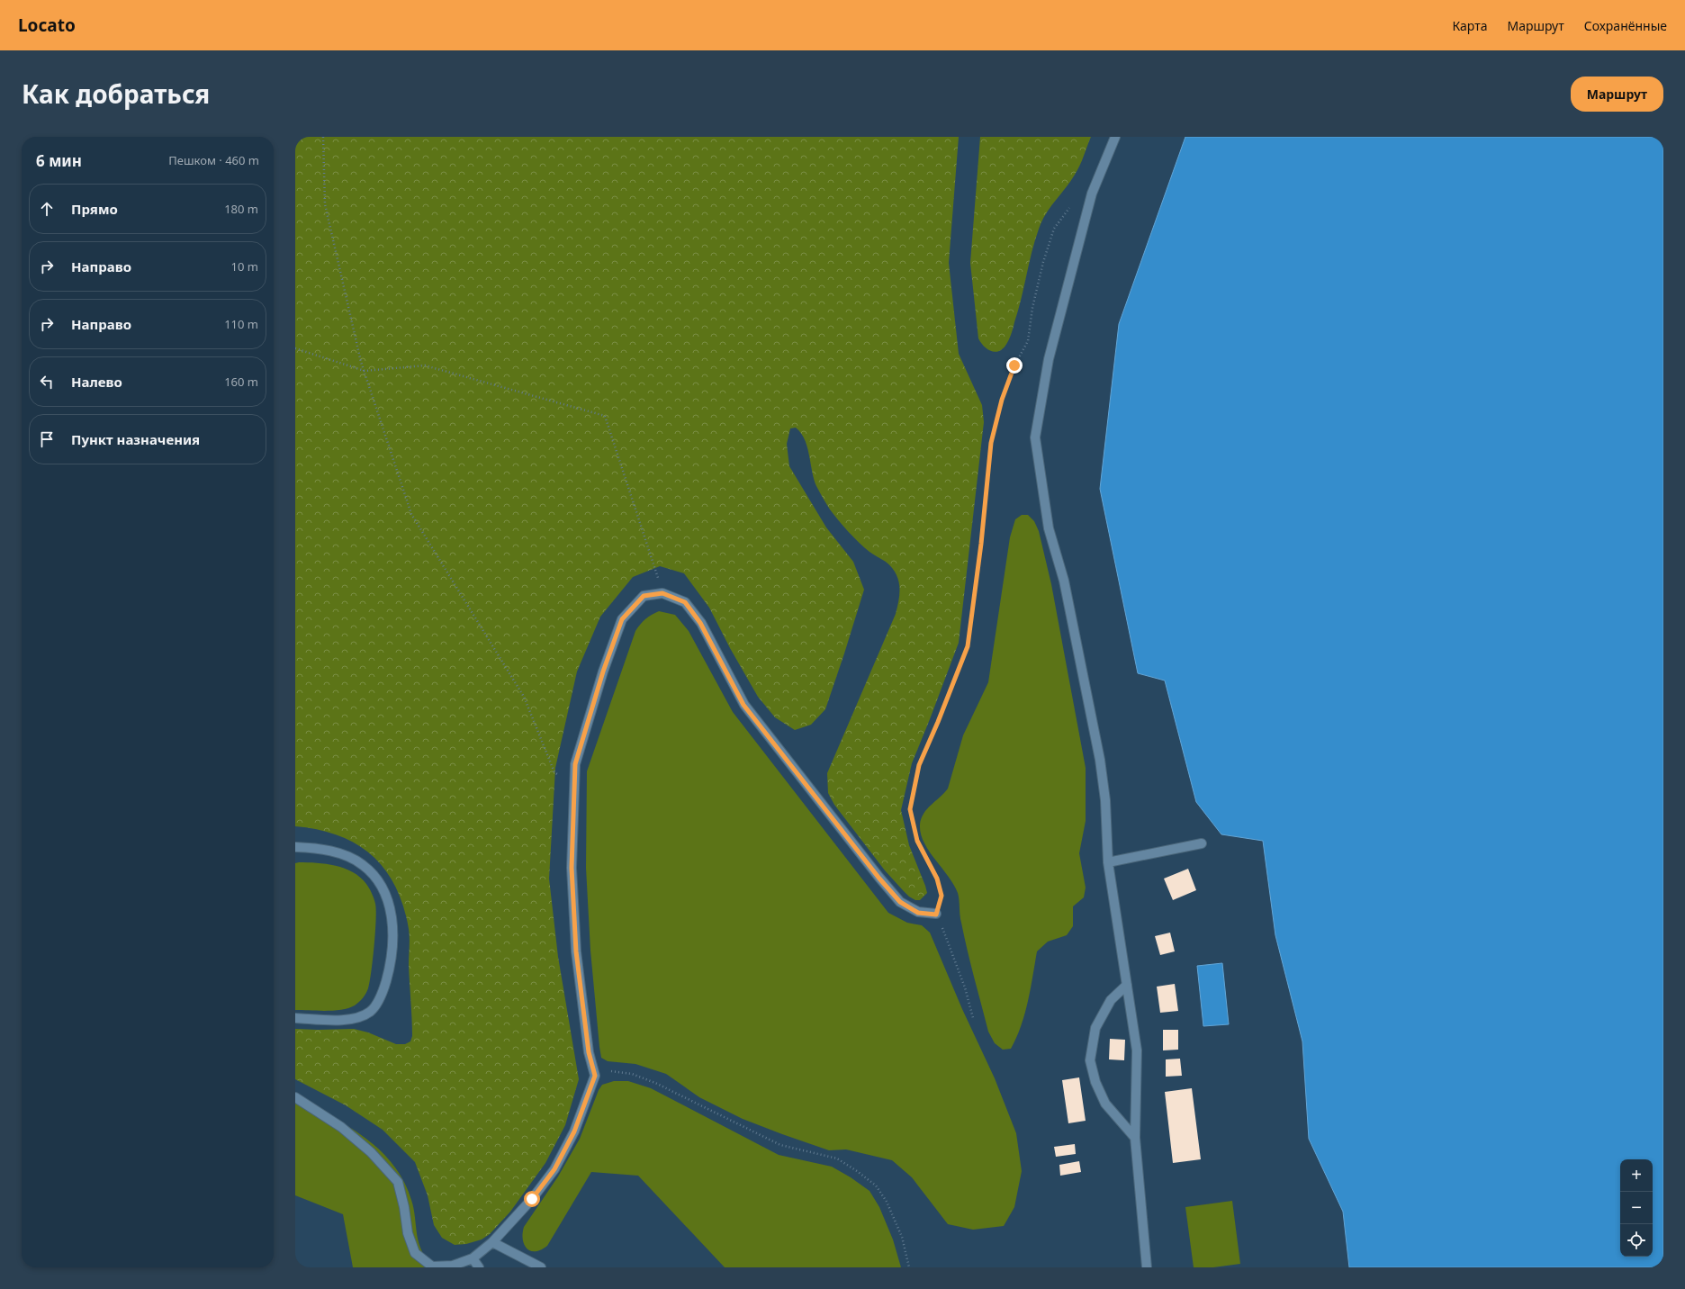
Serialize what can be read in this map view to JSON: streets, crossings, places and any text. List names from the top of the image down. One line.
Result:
{"page":{"header":"Locato","nav":["Карта","Маршрут","Сохранённые"],"title":"Как добраться","buttons":"Маршрут","heading":["6 мин","Пешком · 460 m"],"list":[["Прямо","180 m"],["Направо","10 m"],["Направо","110 m"],["Налево","160 m"],"Пункт назначения"],"map_buttons":["+","−"]}}
